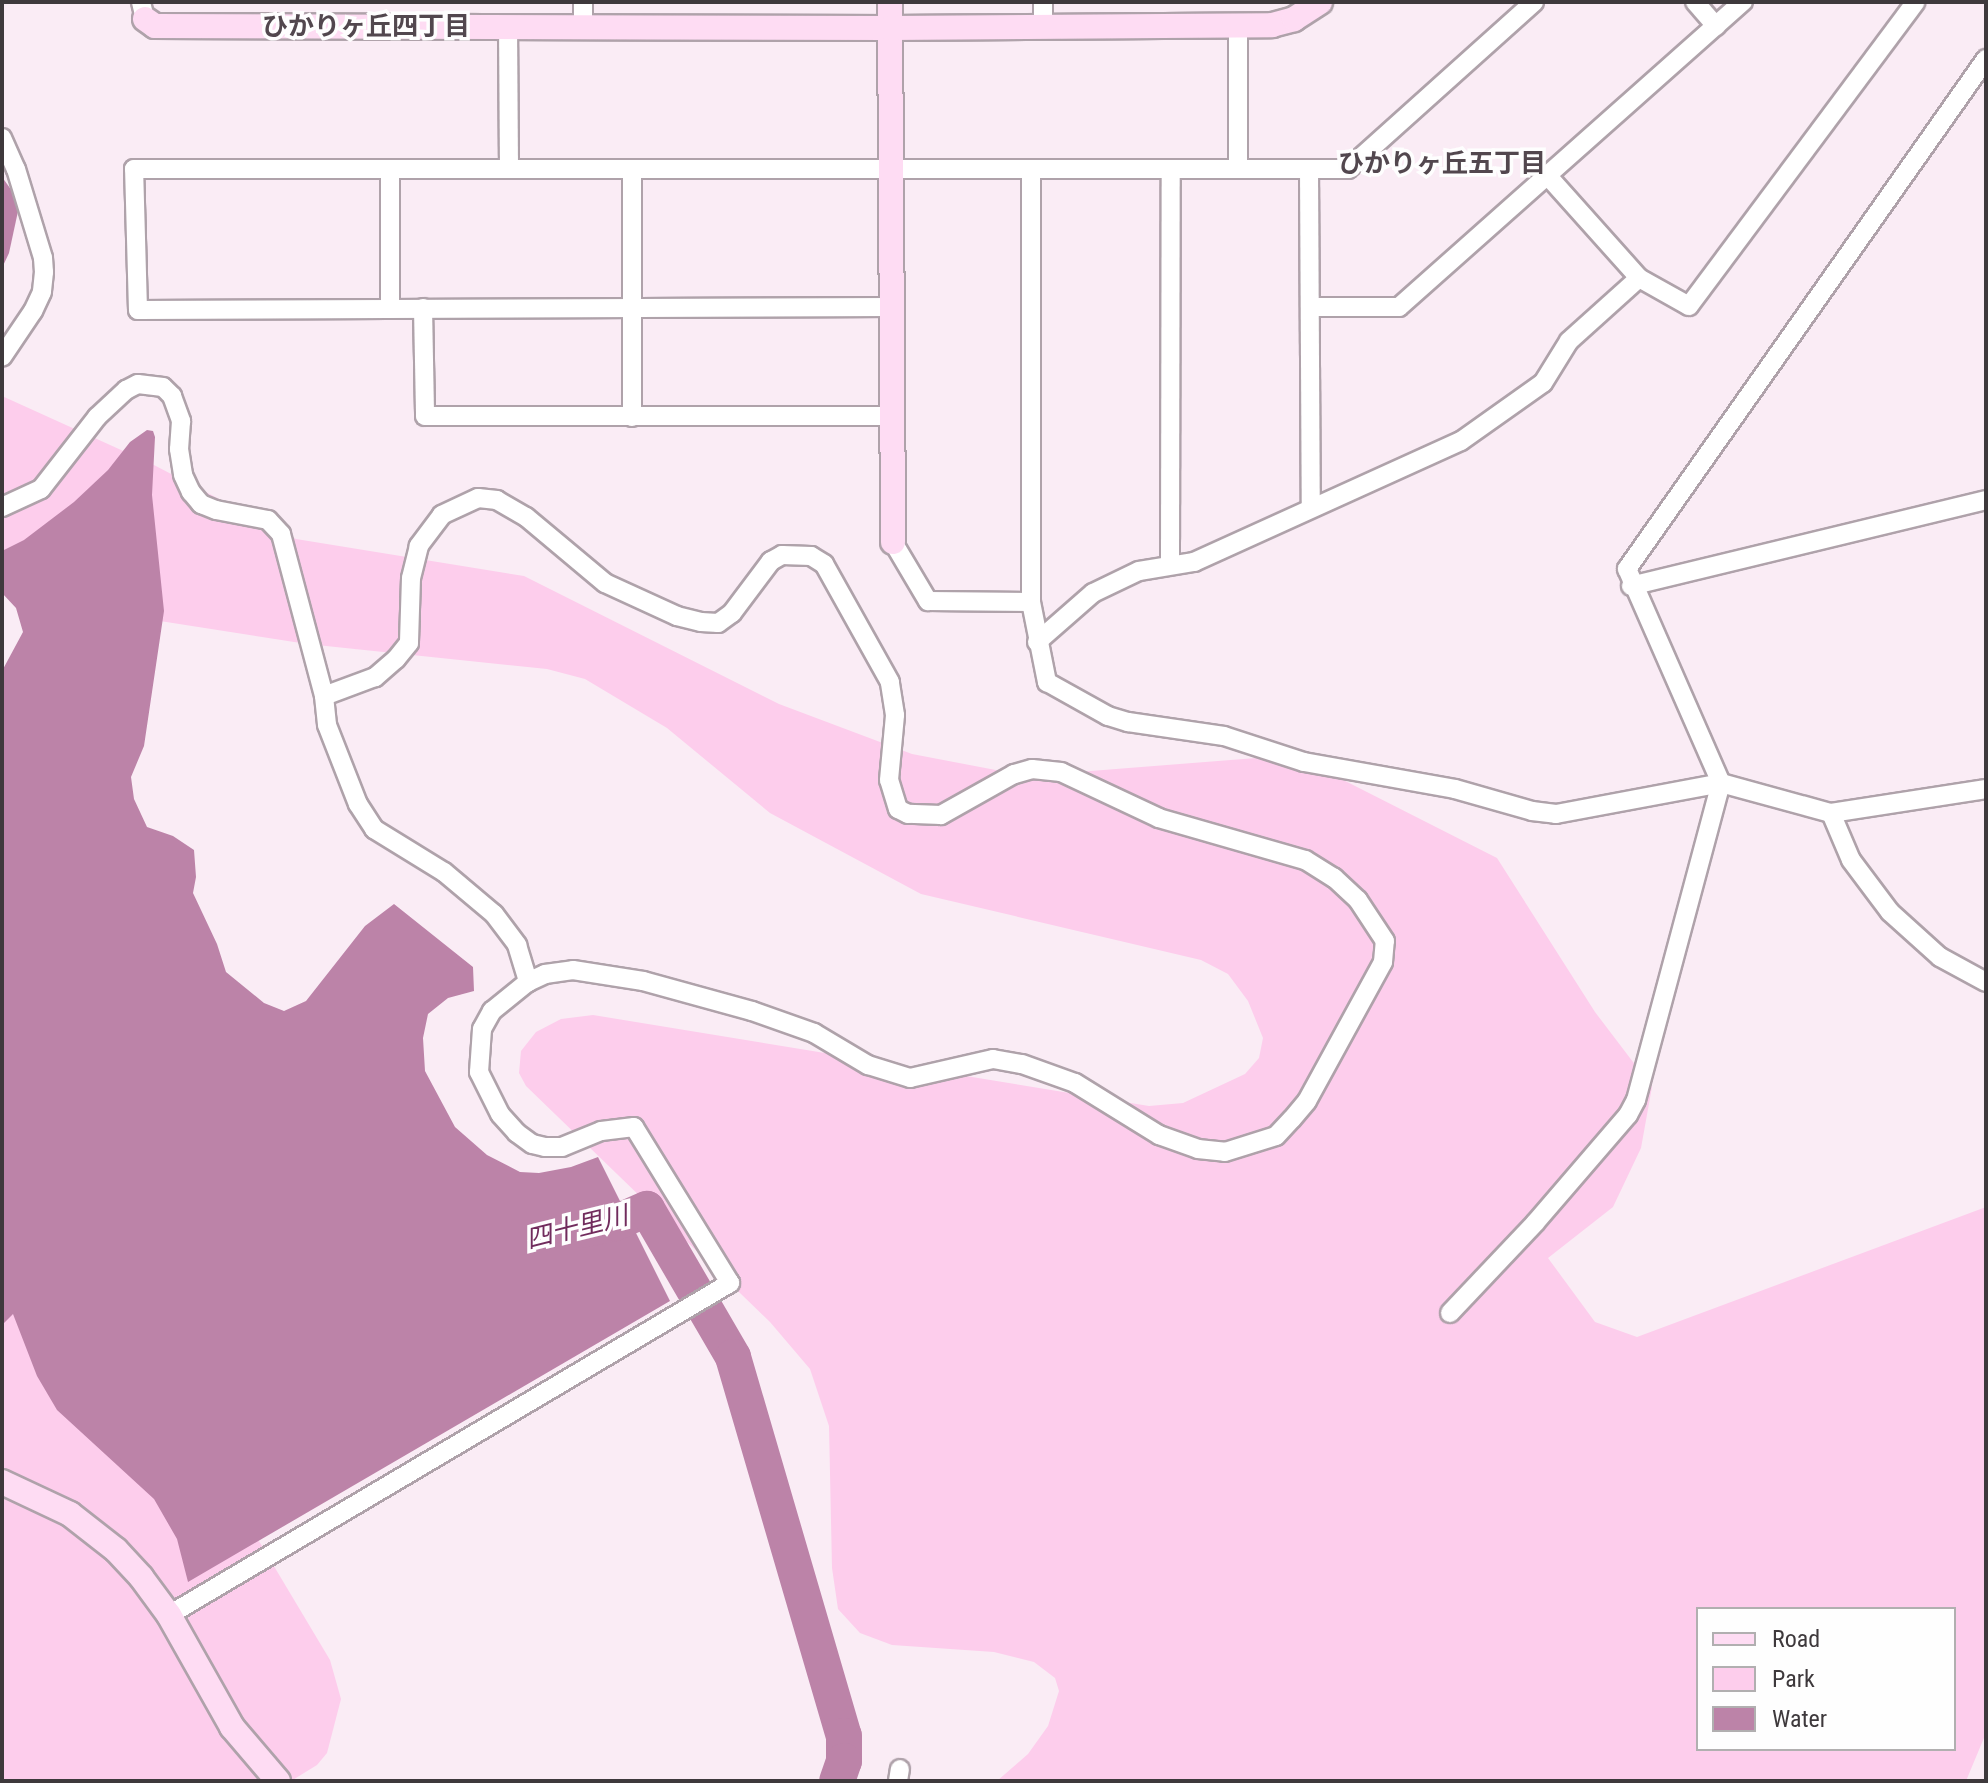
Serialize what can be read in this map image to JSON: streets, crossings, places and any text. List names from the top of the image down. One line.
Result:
{"districts":["ひかりヶ丘四丁目","ひかりヶ丘五丁目"],"water":["四十里川"],"legend":["Road","Park","Water"]}
